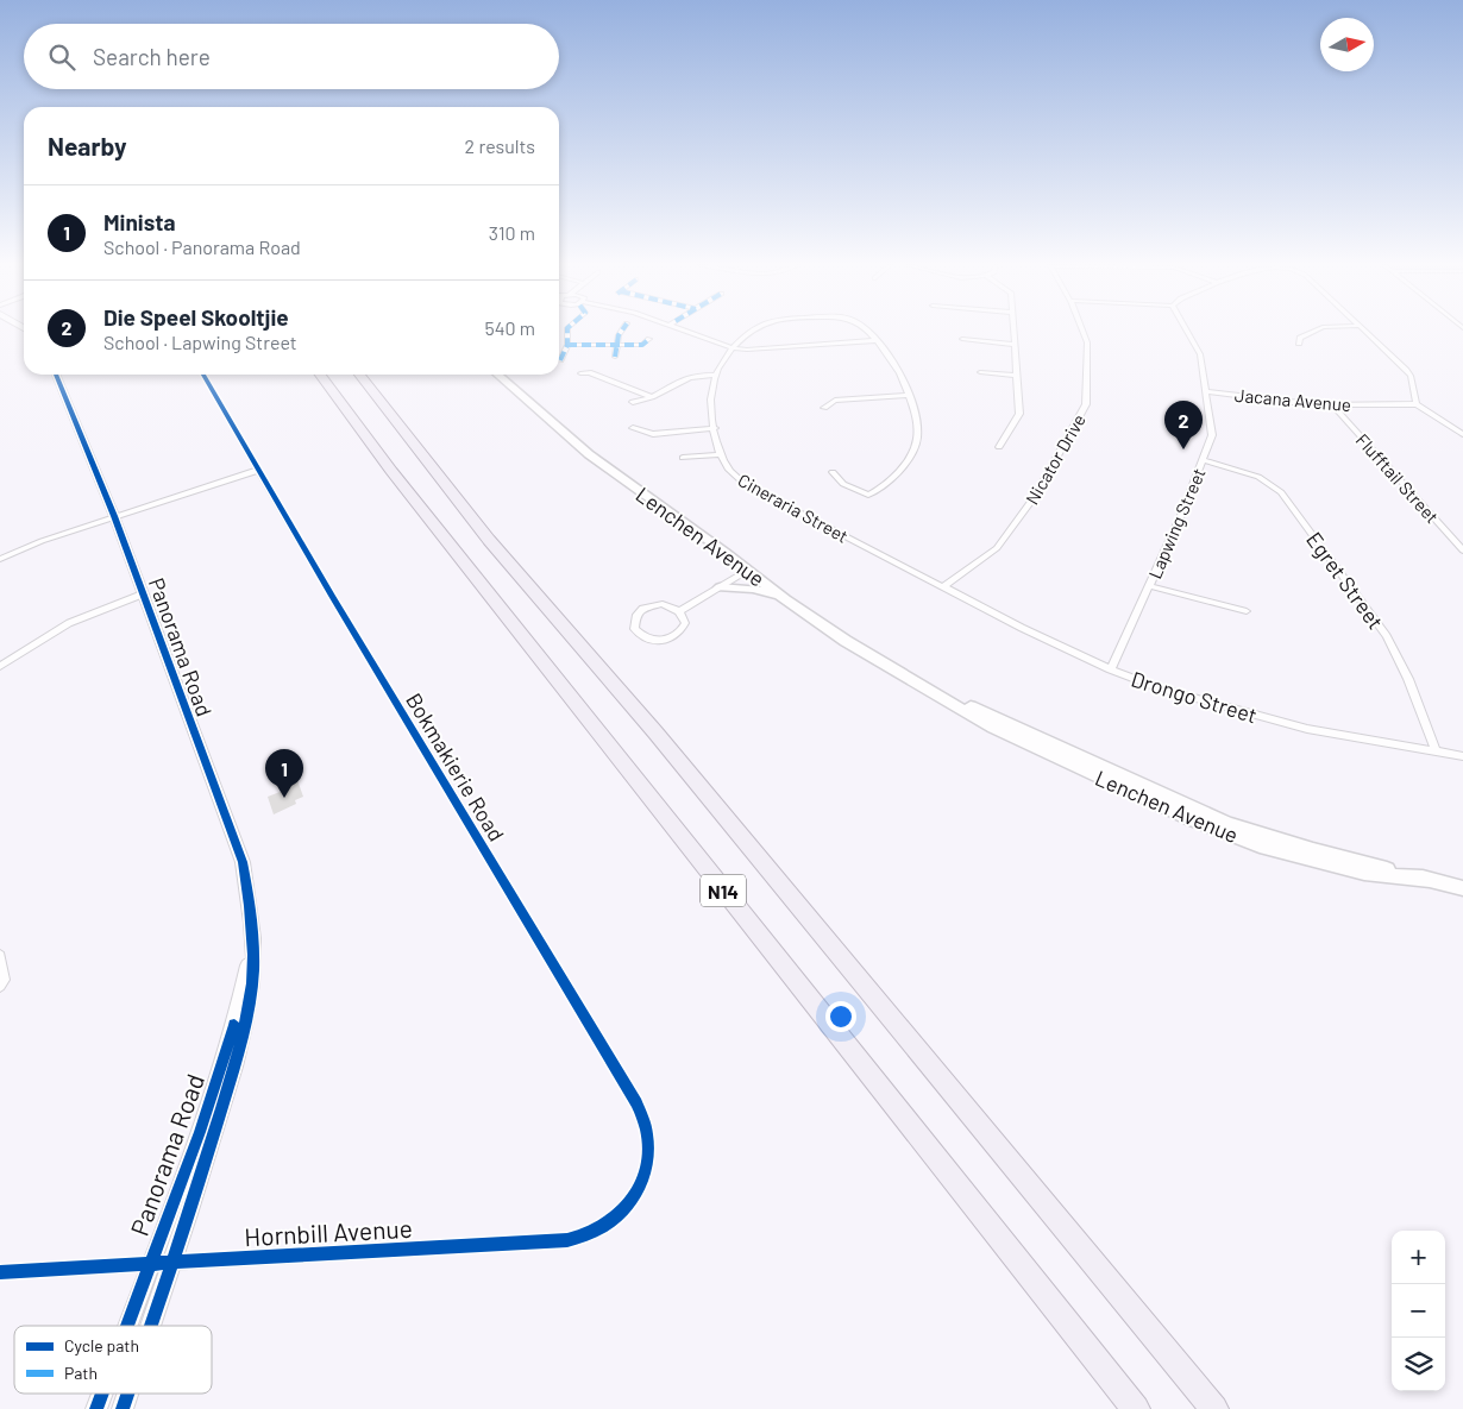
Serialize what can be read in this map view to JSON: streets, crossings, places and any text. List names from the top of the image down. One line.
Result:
{"streets":{"highway":["N14"],"main road":["Lenchen Avenue"],"street":["Jacana Avenue","Nicator Drive","Flufftail Street","Cineraria Street","Lapwing Street","Egret Street","Panorama Road","Drongo Street","Bokmakierie Road","Hornbill Avenue"]},"crossings":[["Jacana Avenue","Flufftail Street"],["Jacana Avenue","Lapwing Street"],["Nicator Drive","Cineraria Street"],["Nicator Drive","Drongo Street"],["Cineraria Street","Drongo Street"],["Lapwing Street","Egret Street"],["Lapwing Street","Drongo Street"],["Egret Street","Drongo Street"],["Panorama Road","Hornbill Avenue"],["Bokmakierie Road","Hornbill Avenue"]],"legend":["Cycle path","Path"],"north":"right","page":{"search":"Search here","heading":["Nearby","2 results"],"list":[{"mark":"1","name":"Minista","note":"School · Panorama Road","value":"310 m"},{"mark":"2","name":"Die Speel Skooltjie","note":"School · Lapwing Street","value":"540 m"}],"pins":["2","1"],"map_buttons":["+","−"]}}
